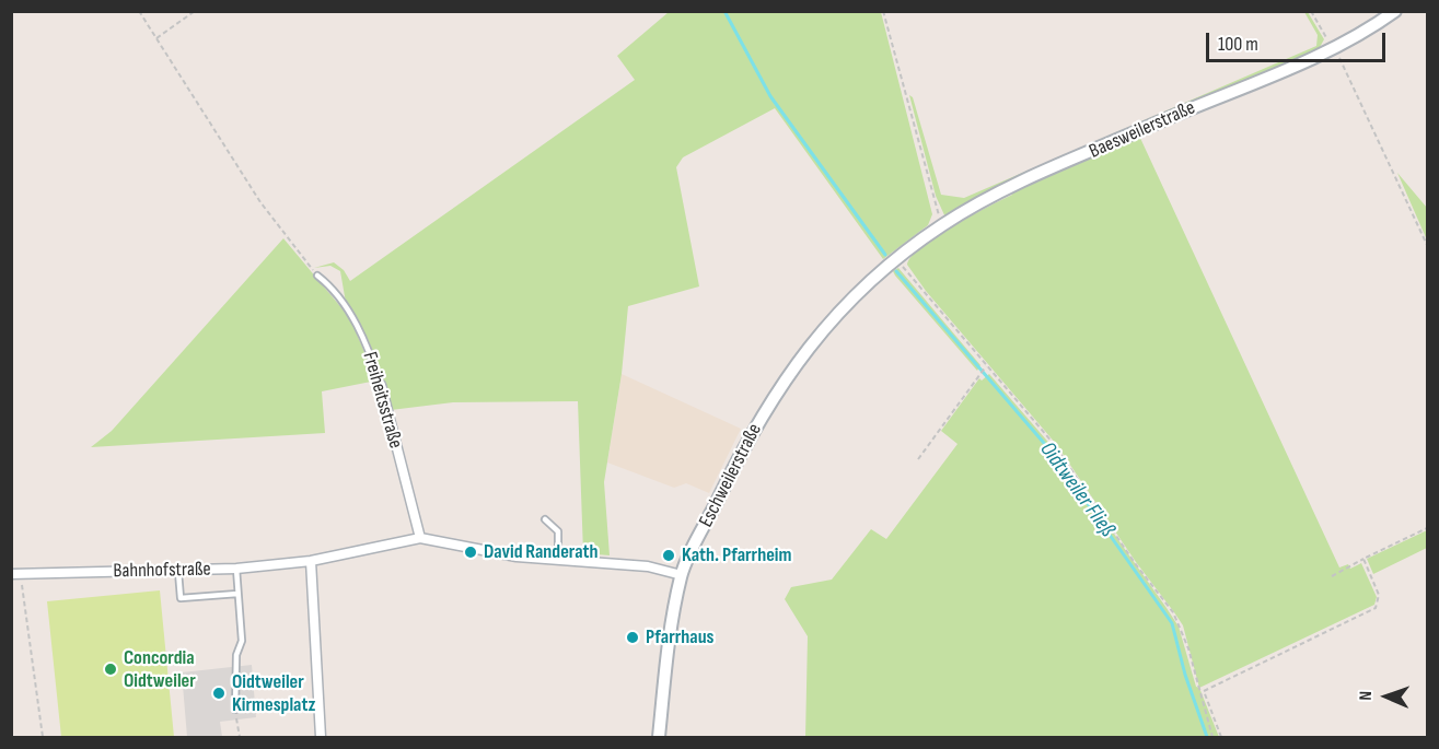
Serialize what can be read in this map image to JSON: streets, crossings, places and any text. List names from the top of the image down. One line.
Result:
{"streets":{"street":["Baesweilerstraße","Freiheitsstraße","Eschweilerstraße","Bahnhofstraße"]},"crossings":[["Baesweilerstraße","Eschweilerstraße"],["Freiheitsstraße","Bahnhofstraße"],["Eschweilerstraße","Bahnhofstraße"]],"water":["Oidtweiler Fließ"],"places":["David Randerath","Kath. Pfarrheim","Pfarrhaus","Concordia Oidtweiler","Oidtweiler Kirmesplatz"],"scale_bar":"100 m","north":"left"}
